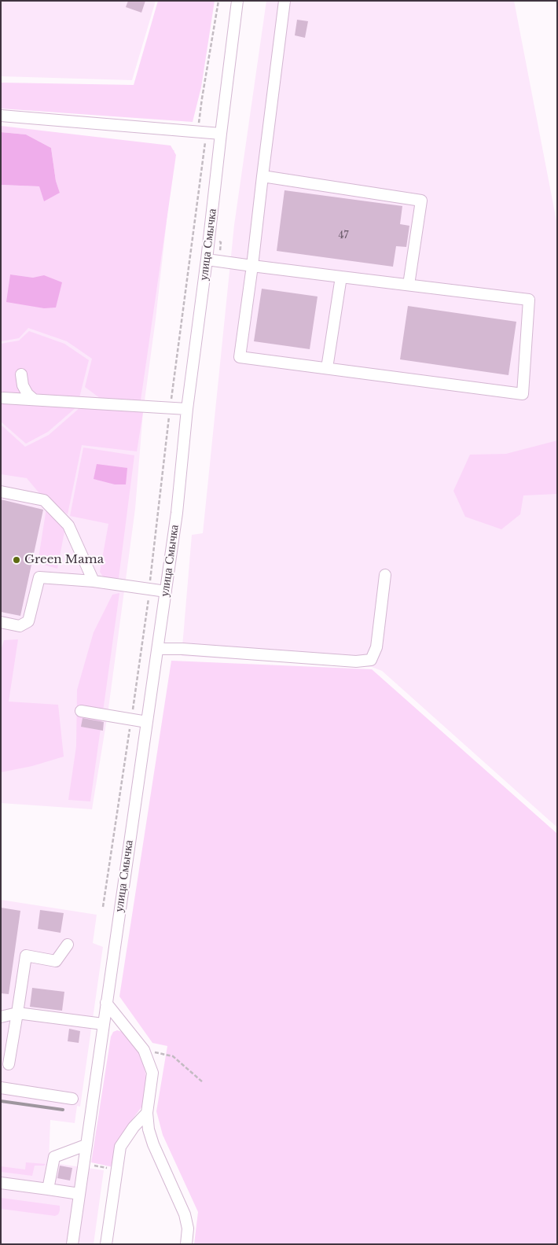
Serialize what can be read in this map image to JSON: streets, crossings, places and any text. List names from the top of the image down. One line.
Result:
{"streets":{"street":["улица Смычка"]},"places":["Green Mama"],"house_numbers":["47"]}
